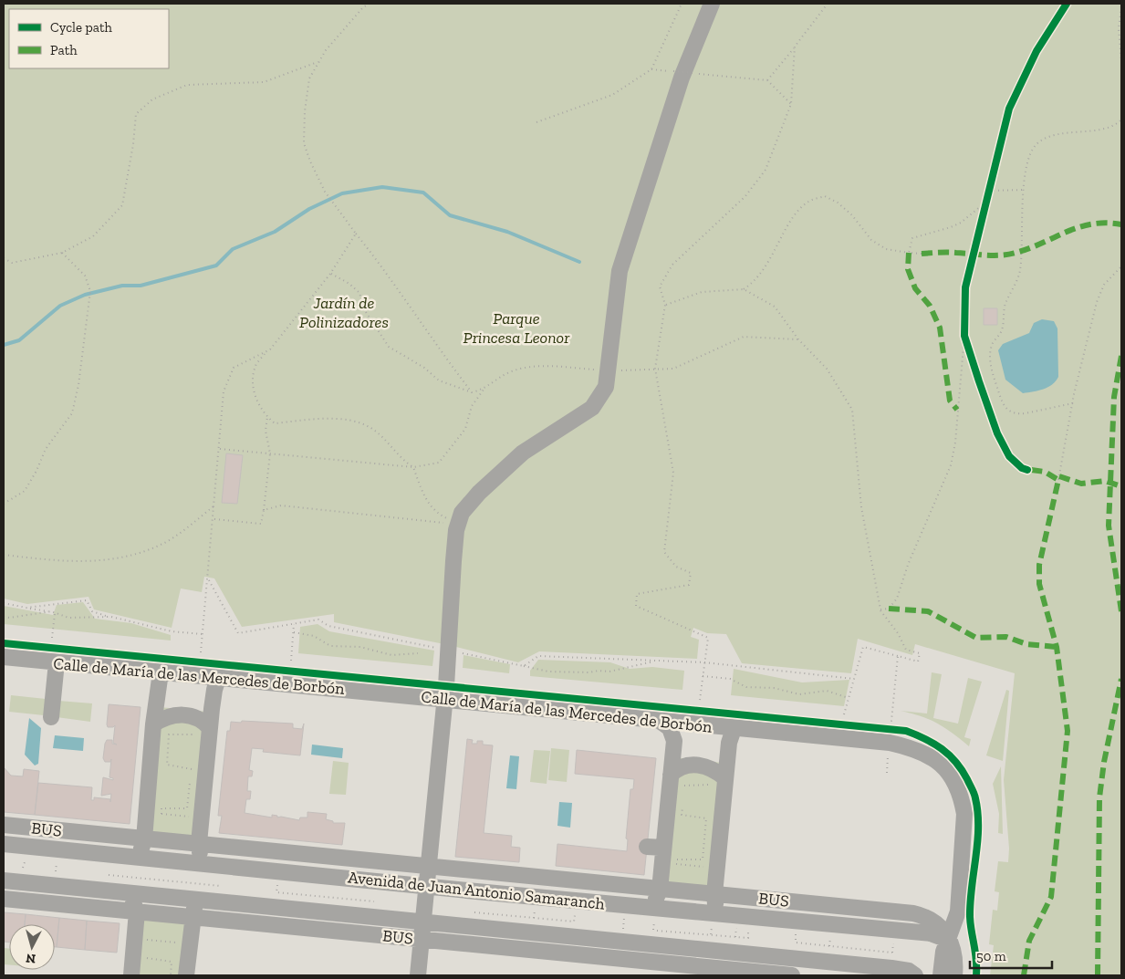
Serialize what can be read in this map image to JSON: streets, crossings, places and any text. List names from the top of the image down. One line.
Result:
{"streets":{"street":["Calle de María de las Mercedes de Borbón","BUS","Avenida de Juan Antonio Samaranch"]},"crossings":[["Calle de María de las Mercedes de Borbón","Avenida de Juan Antonio Samaranch"]],"parks":["Jardín de Polinizadores","Parque Princesa Leonor"],"legend":["Cycle path","Path"],"scale_bar":"50 m","north":"bottom"}
